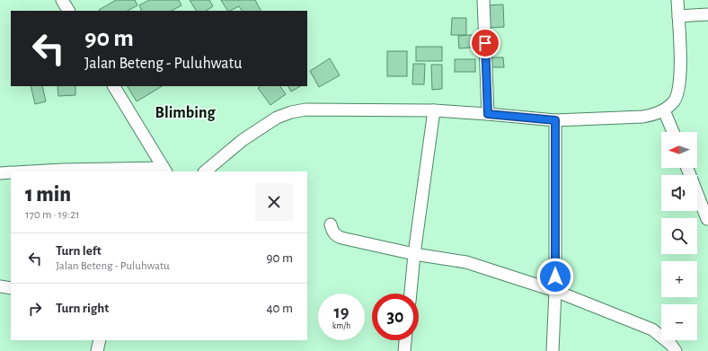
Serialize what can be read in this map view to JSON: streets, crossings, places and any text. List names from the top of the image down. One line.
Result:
{"districts":["Blimbing"],"north":"left","page":{"turn":["90 m","Jalan Beteng - Puluhwatu"],"map_buttons":["+","−"],"heading":["1 min","170 m · 19:21"],"list":[{"name":"Turn left","note":"Jalan Beteng - Puluhwatu","value":"90 m"},{"name":"Turn right","value":"40 m"}],"speed":"19 km/h","limit":"30"}}
